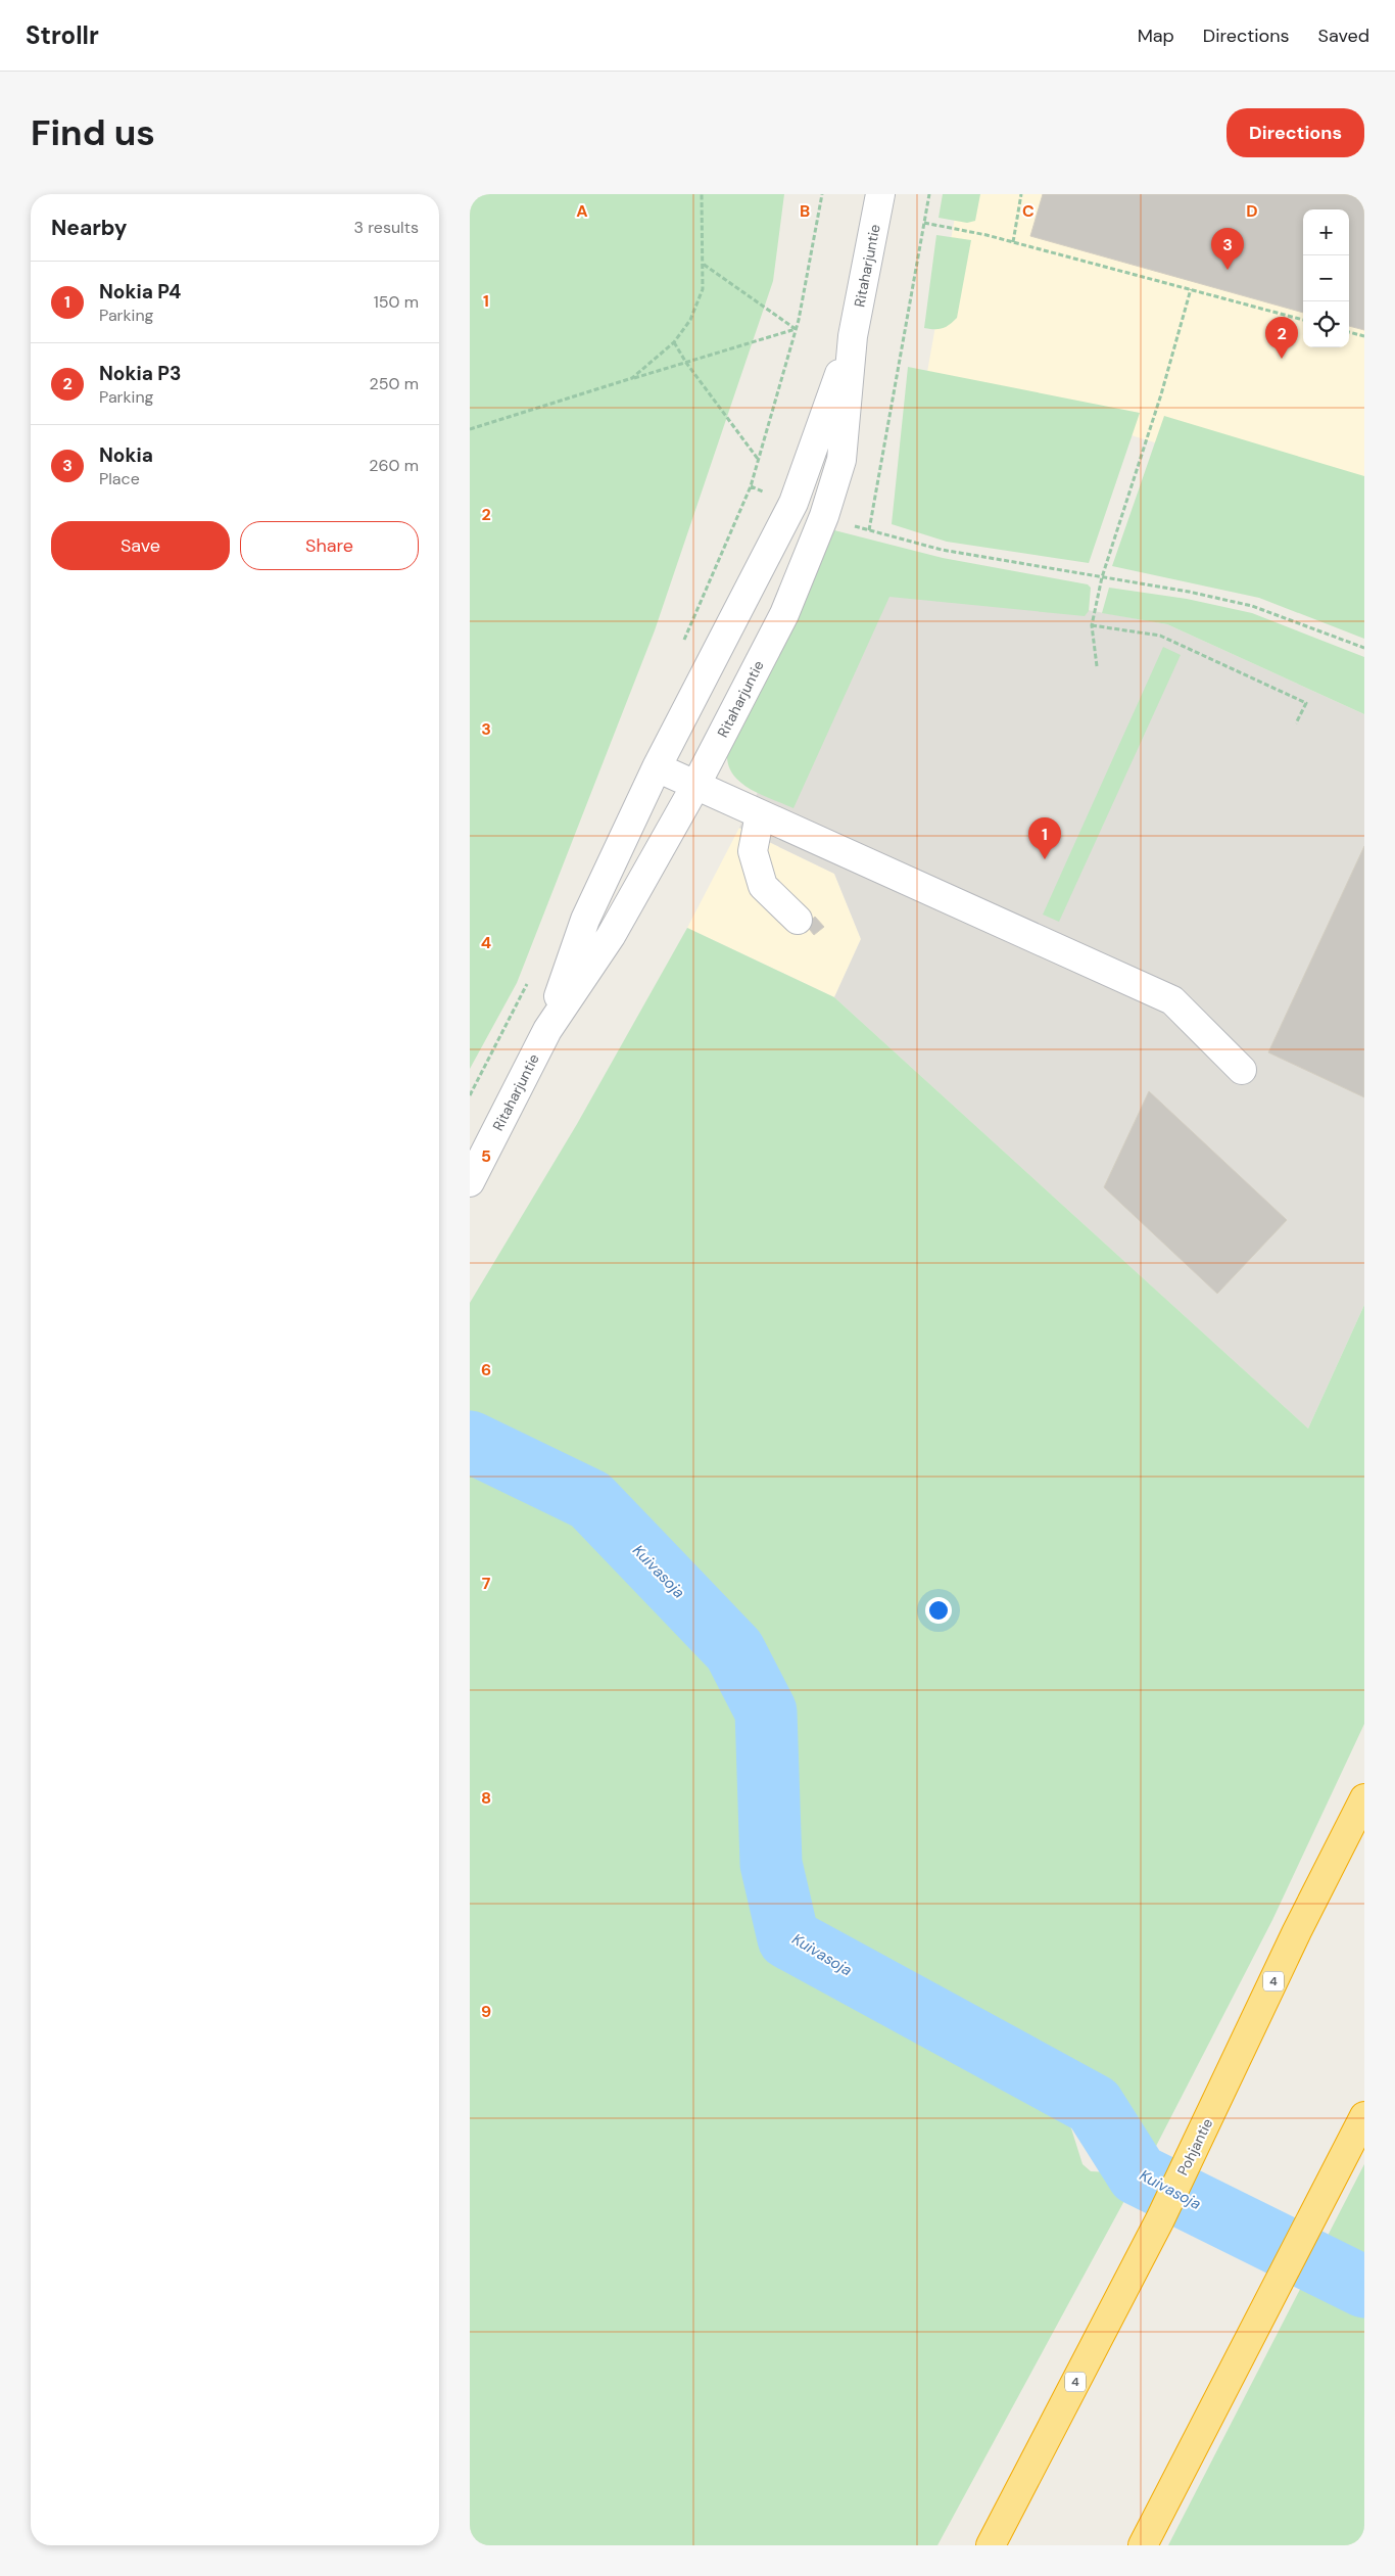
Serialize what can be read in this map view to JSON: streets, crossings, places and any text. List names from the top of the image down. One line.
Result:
{"streets":{"highway":["4","Pohjantie"],"street":["Ritaharjuntie"]},"water":["Kuivasoja"],"page":{"header":"Strollr","nav":["Map","Directions","Saved"],"buttons":["Directions",["Save","Share"]],"title":"Find us","heading":["Nearby","3 results"],"map_buttons":["+","−"],"pins":["3","2","1"],"list":[{"mark":"1","name":"Nokia P4","note":"Parking","value":"150 m"},{"mark":"2","name":"Nokia P3","note":"Parking","value":"250 m"},{"mark":"3","name":"Nokia","note":"Place","value":"260 m"}]},"grid":{"columns":["A","B","C","D"],"rows":["1","2","3","4","5","6","7","8","9"]}}
